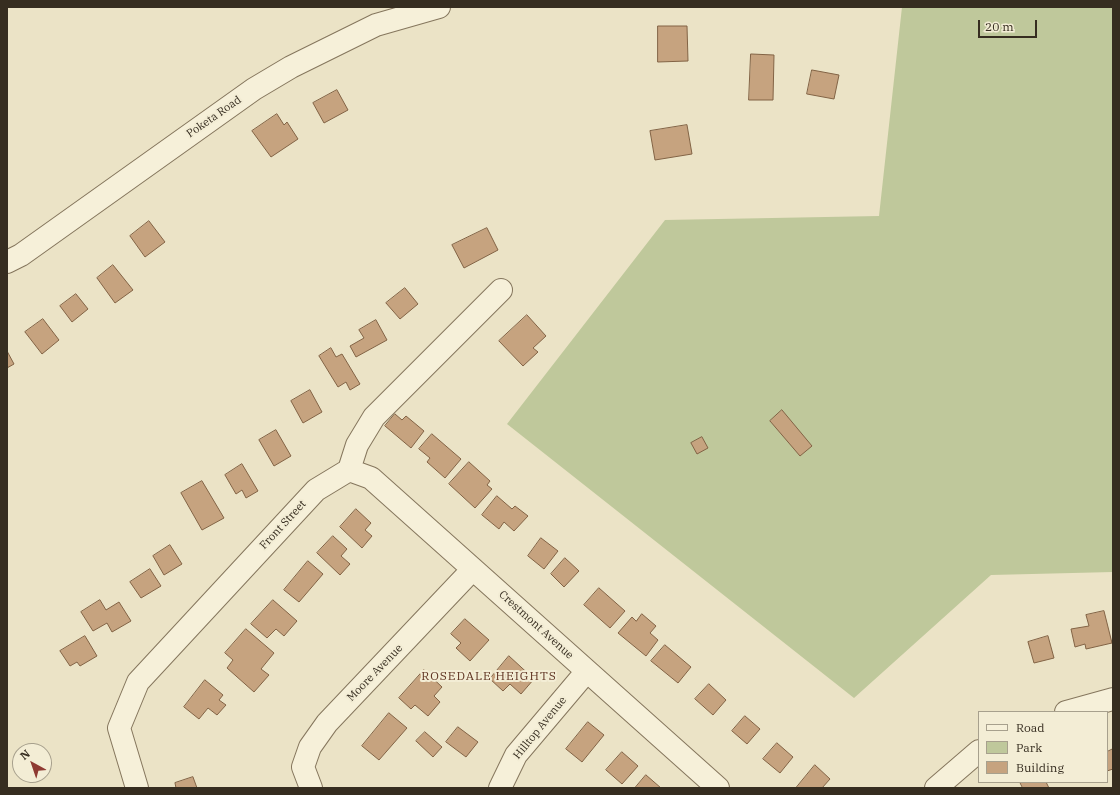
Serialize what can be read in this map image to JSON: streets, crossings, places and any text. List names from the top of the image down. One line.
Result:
{"streets":{"street":["Poketa Road","Front Street","Crestmont Avenue","Moore Avenue","Hilltop Avenue"]},"crossings":[["Front Street","Crestmont Avenue"],["Crestmont Avenue","Moore Avenue"],["Crestmont Avenue","Hilltop Avenue"]],"districts":["ROSEDALE HEIGHTS"],"legend":["Road","Park","Building"],"scale_bar":"20 m","north":"top left"}
